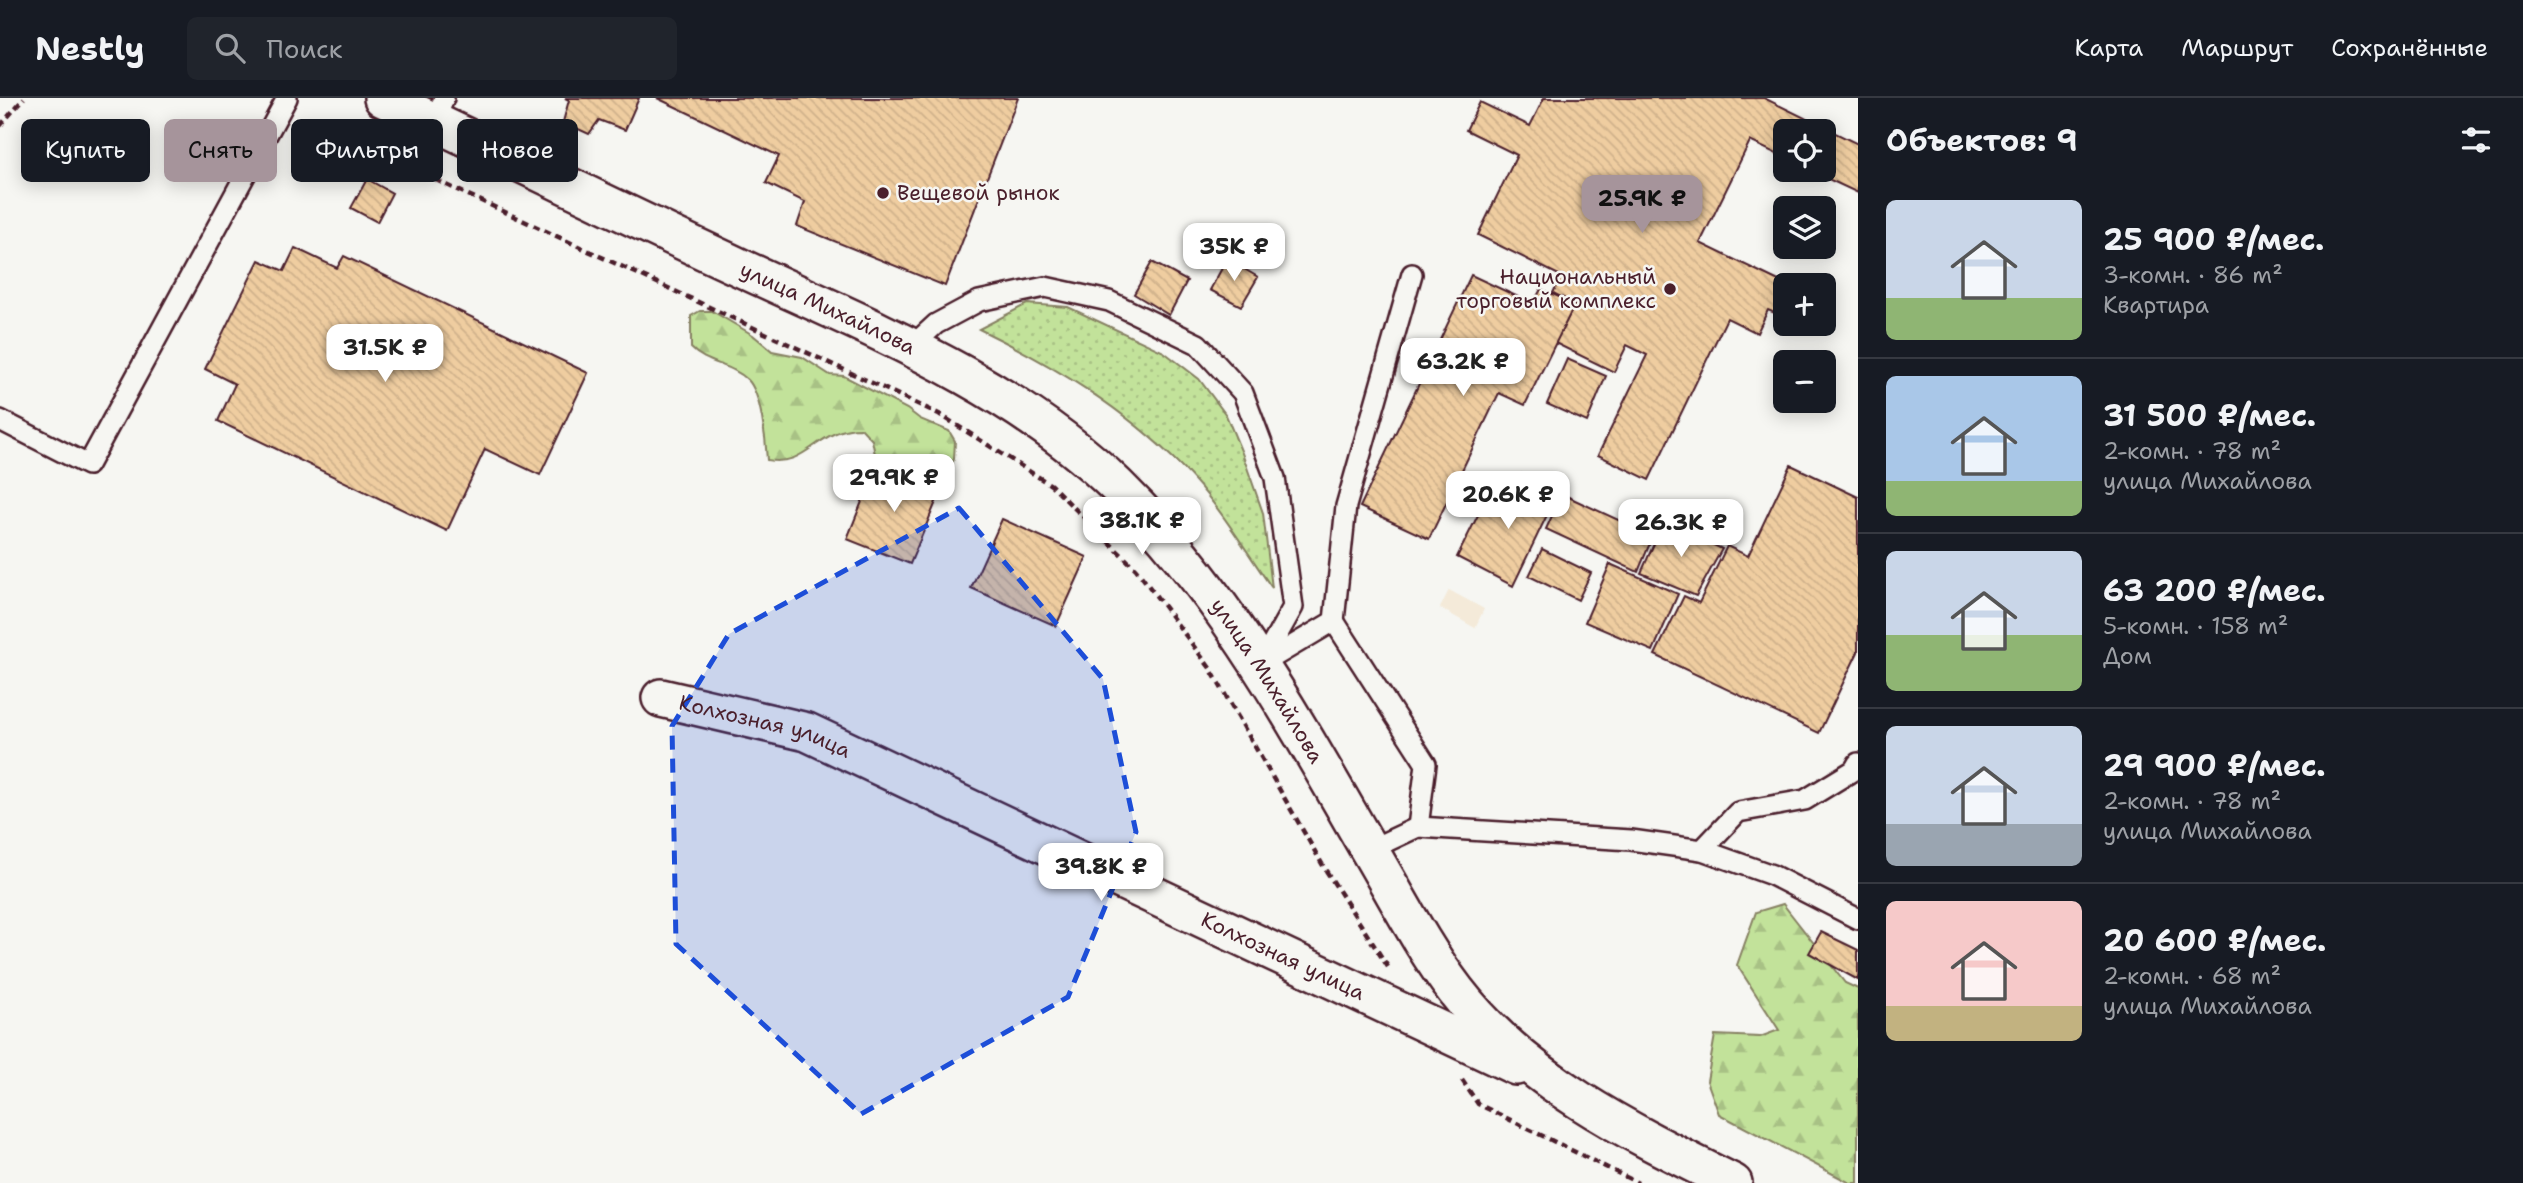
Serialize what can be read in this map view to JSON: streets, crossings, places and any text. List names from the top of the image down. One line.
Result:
{"streets":{"street":["улица Михайлова","Колхозная улица"]},"crossings":[["улица Михайлова","Колхозная улица"]],"places":["Вещевой рынок","Национальный торговый комплекс"],"page":{"header":"Nestly","search":"Поиск","nav":["Карта","Маршрут","Сохранённые"],"heading":"Объектов: 9","map_buttons":["+","−"],"chip":["Купить","Снять","Фильтры","Новое"],"price":["25.9K ₽","35K ₽","31.5K ₽","63.2K ₽","29.9K ₽","20.6K ₽","38.1K ₽","26.3K ₽","39.8K ₽"],"list":[{"name":"25 900 ₽/мес.","note":"3-комн. · 86 m² · Квартира"},{"name":"31 500 ₽/мес.","note":"2-комн. · 78 m² · улица Михайлова"},{"name":"63 200 ₽/мес.","note":"5-комн. · 158 m² · Дом"},{"name":"29 900 ₽/мес.","note":"2-комн. · 78 m² · улица Михайлова"},{"name":"20 600 ₽/мес.","note":"2-комн. · 68 m² · улица Михайлова"}]}}
